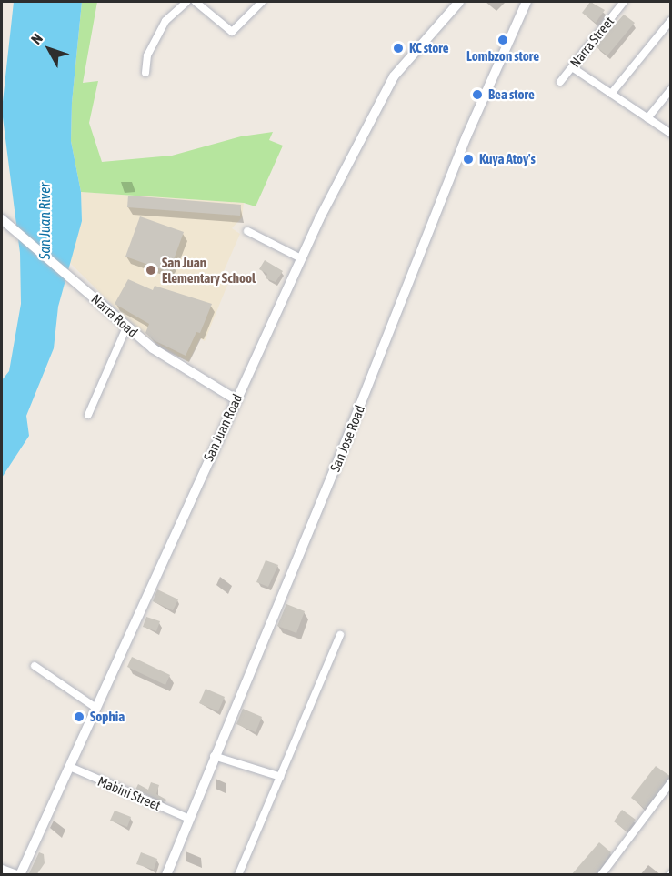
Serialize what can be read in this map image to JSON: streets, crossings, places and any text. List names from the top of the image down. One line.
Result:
{"streets":{"street":["Narra Street","Narra Road","San Juan Road","San Jose Road","Mabini Street"]},"crossings":[["Narra Road","San Juan Road"],["San Juan Road","Mabini Street"],["San Jose Road","Mabini Street"]],"water":["San Juan River"],"places":["Lombzon store","KC store","Bea store","Kuya Atoy's","San Juan Elementary School","Sophia"],"north":"top left"}
